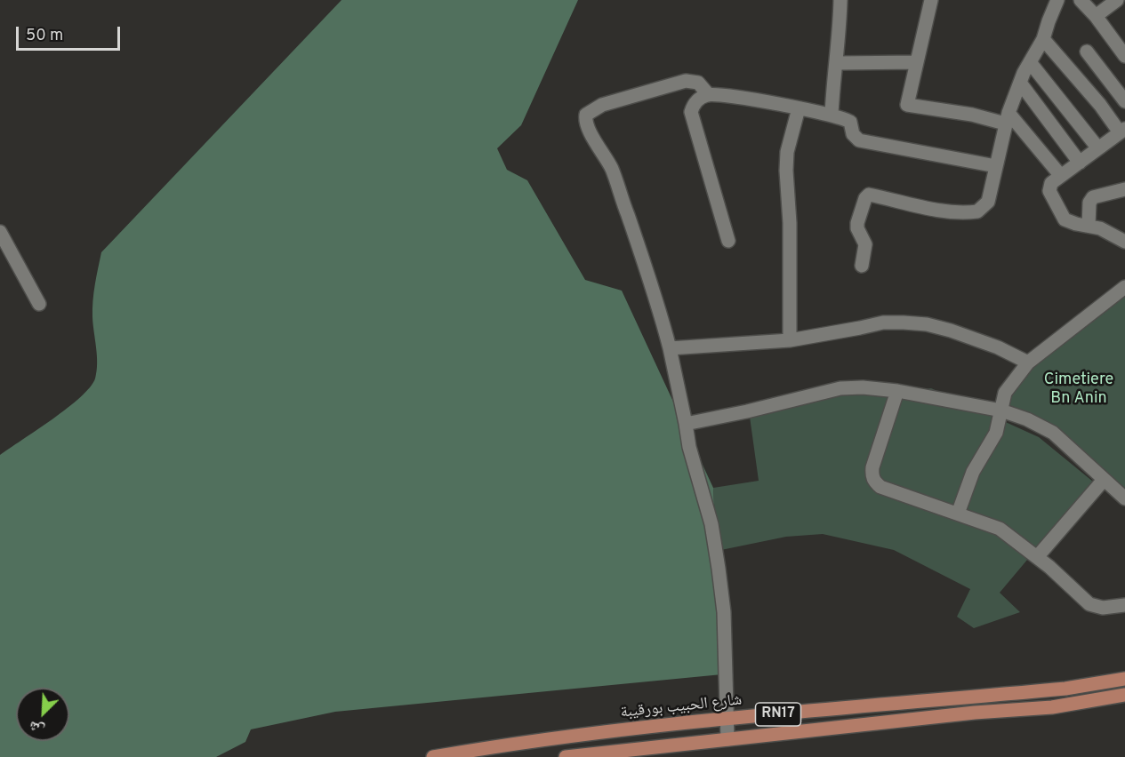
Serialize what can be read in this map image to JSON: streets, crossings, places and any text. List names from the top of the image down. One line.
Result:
{"streets":{"main road":["شارع الحبيب بورقيبة","RN17"]},"parks":["Cimetiere Bn Anin"],"scale_bar":"50 m","north":"bottom left"}
